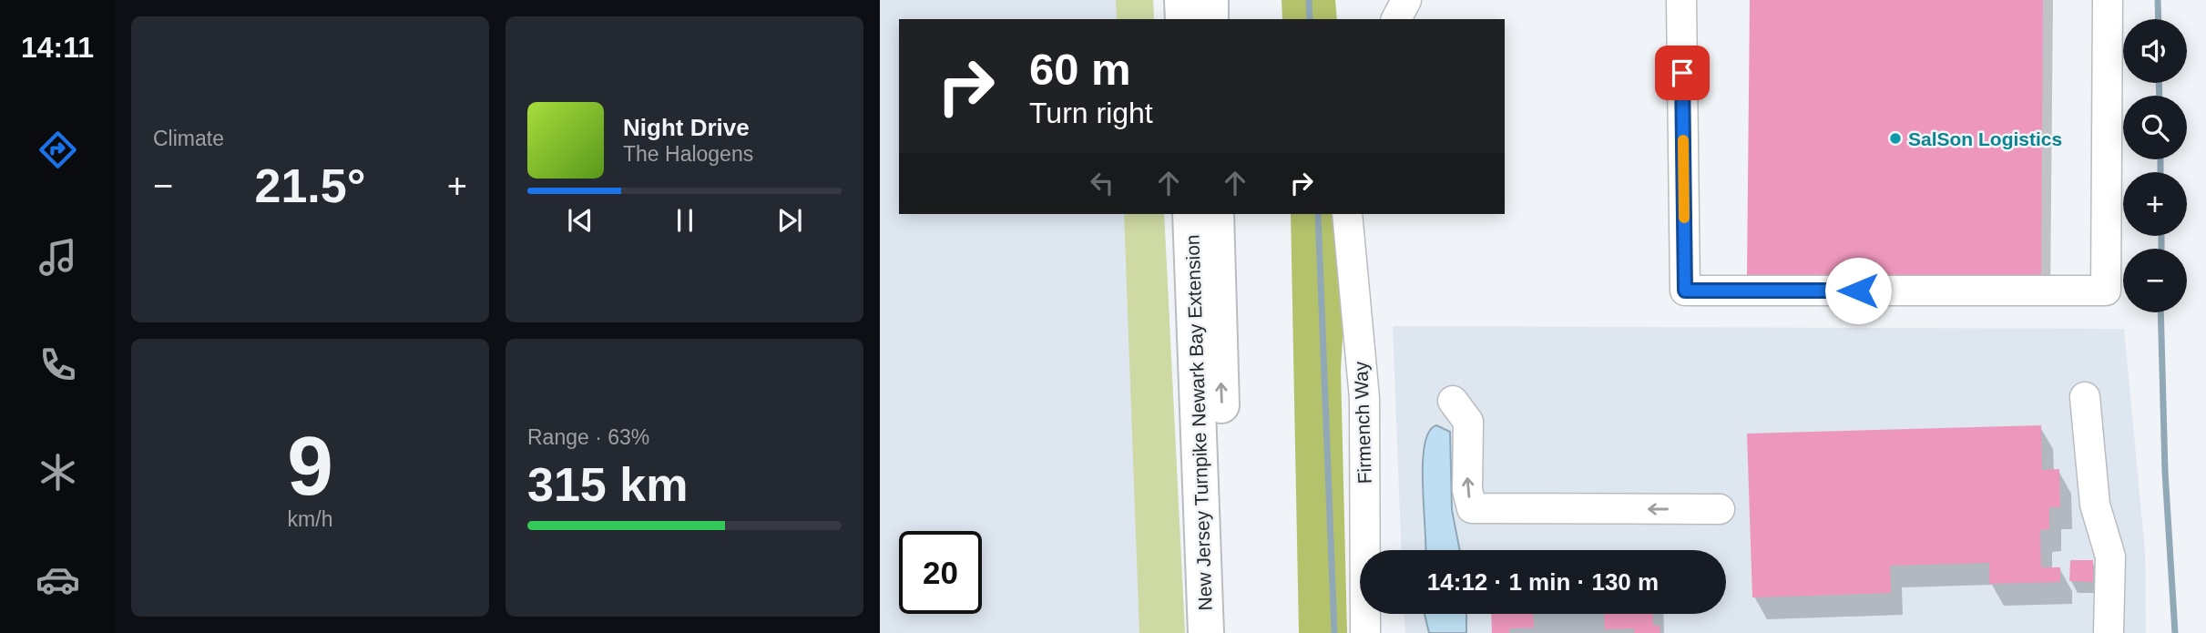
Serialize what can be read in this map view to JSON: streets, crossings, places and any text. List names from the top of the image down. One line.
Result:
{"streets":{"highway":["New Jersey Turnpike Newark Bay Extension"],"street":["Firmench Way"]},"places":["SalSon Logistics"],"page":{"tabs":"14:11","tile":["Climate",["9","km/h"],["Range · 63%","315 km"]],"map_buttons":["+","−"],"turn":["60 m","Turn right"],"song":["Night Drive","The Halogens"],"heat":["−","21.5°","+"],"limit":"20","trip":"14:12 · 1 min · 130 m"}}
